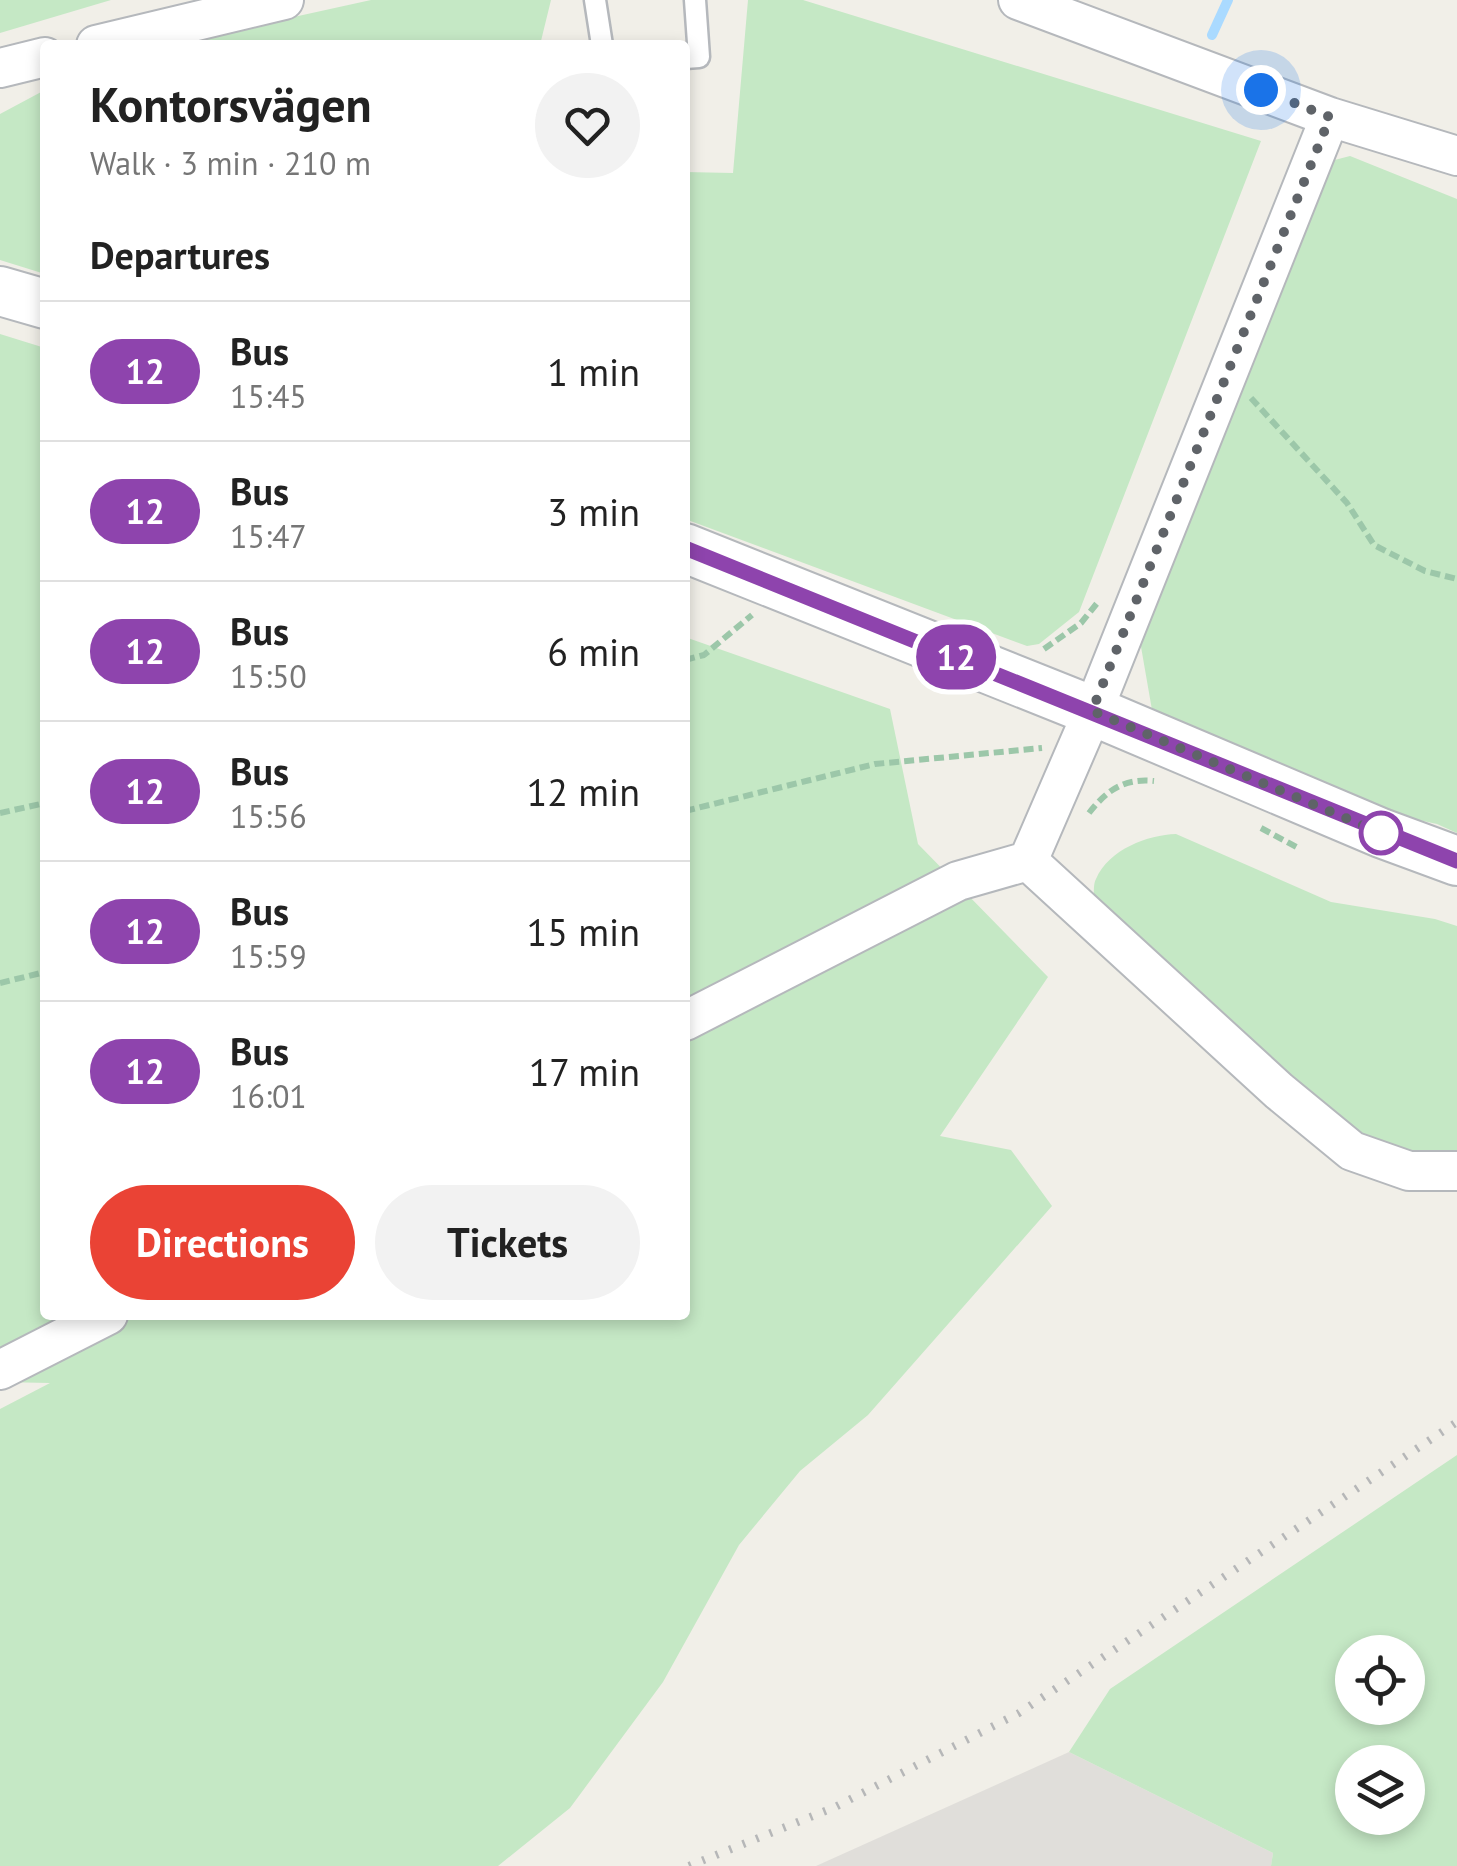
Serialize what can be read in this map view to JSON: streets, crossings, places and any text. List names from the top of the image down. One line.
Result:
{"lines":["bus line 12"],"page":{"on_map":"12","heading":[["Kontorsvägen","Walk · 3 min · 210 m"],"Departures"],"list":[{"mark":"12","name":"Bus","note":"15:45","value":"1 min"},{"mark":"12","name":"Bus","note":"15:47","value":"3 min"},{"mark":"12","name":"Bus","note":"15:50","value":"6 min"},{"mark":"12","name":"Bus","note":"15:56","value":"12 min"},{"mark":"12","name":"Bus","note":"15:59","value":"15 min"},{"mark":"12","name":"Bus","note":"16:01","value":"17 min"}],"buttons":["Directions","Tickets"]}}
